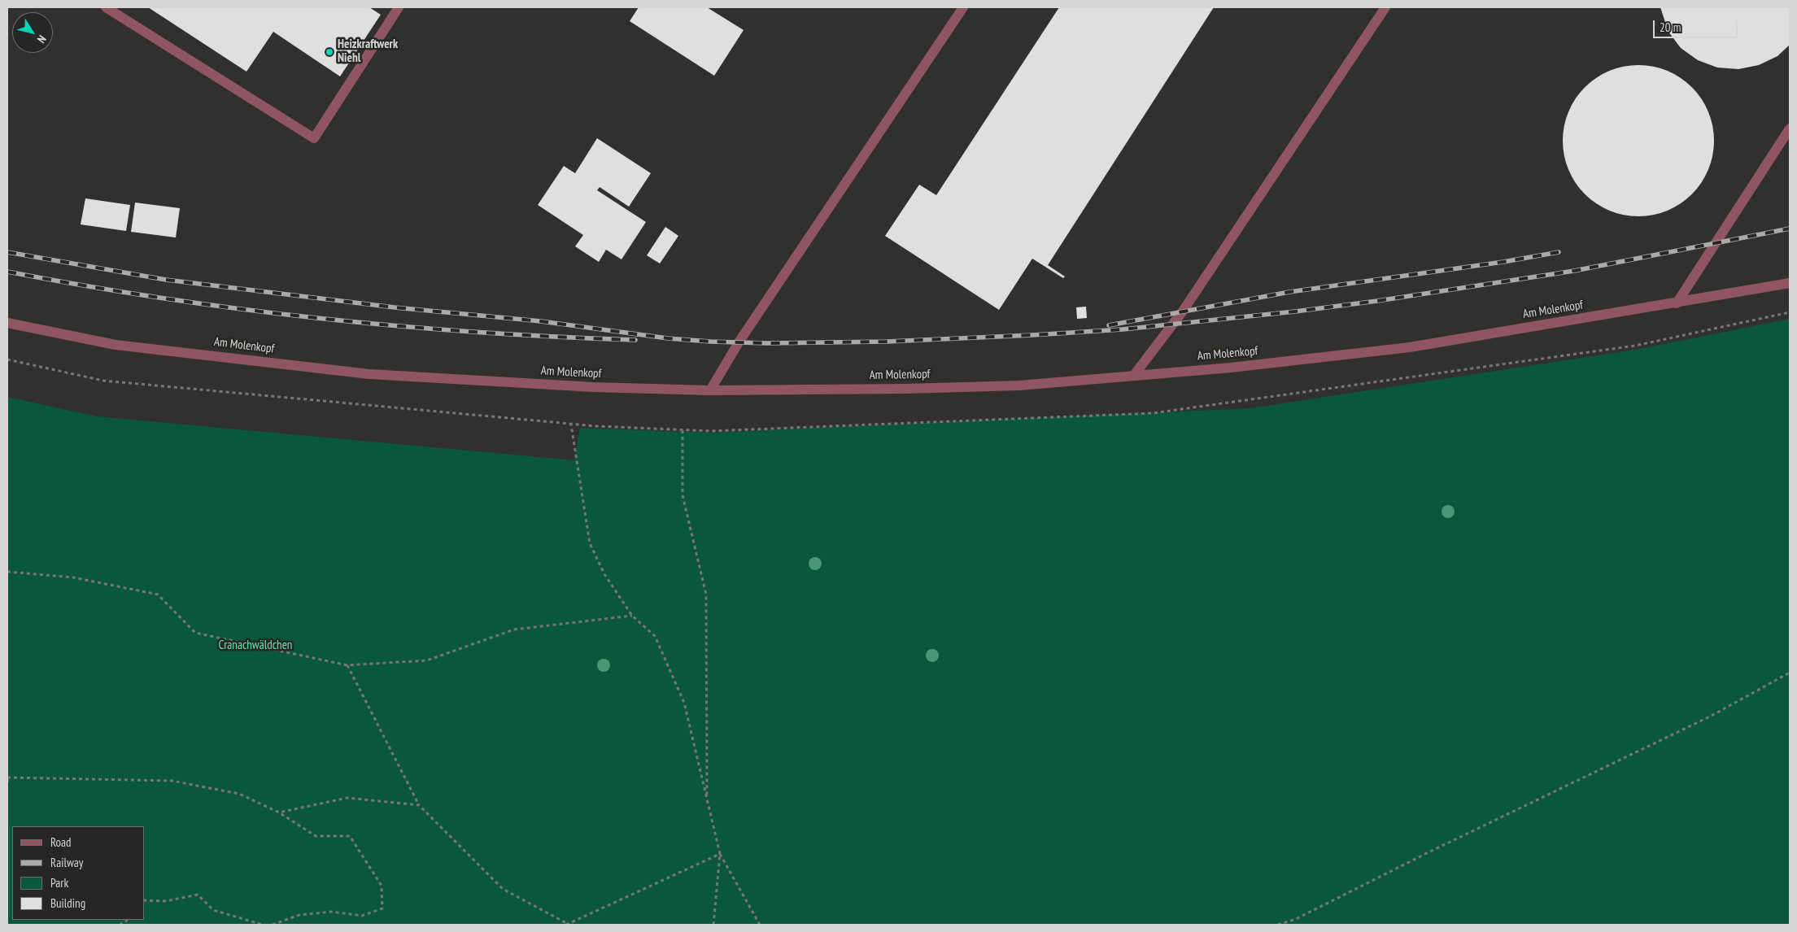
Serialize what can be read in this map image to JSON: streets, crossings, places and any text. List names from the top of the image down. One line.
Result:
{"streets":{"street":["Am Molenkopf"]},"parks":["Cranachwäldchen"],"places":["Heizkraftwerk Niehl"],"legend":["Road","Railway","Park","Building"],"scale_bar":"20 m","north":"bottom right"}
